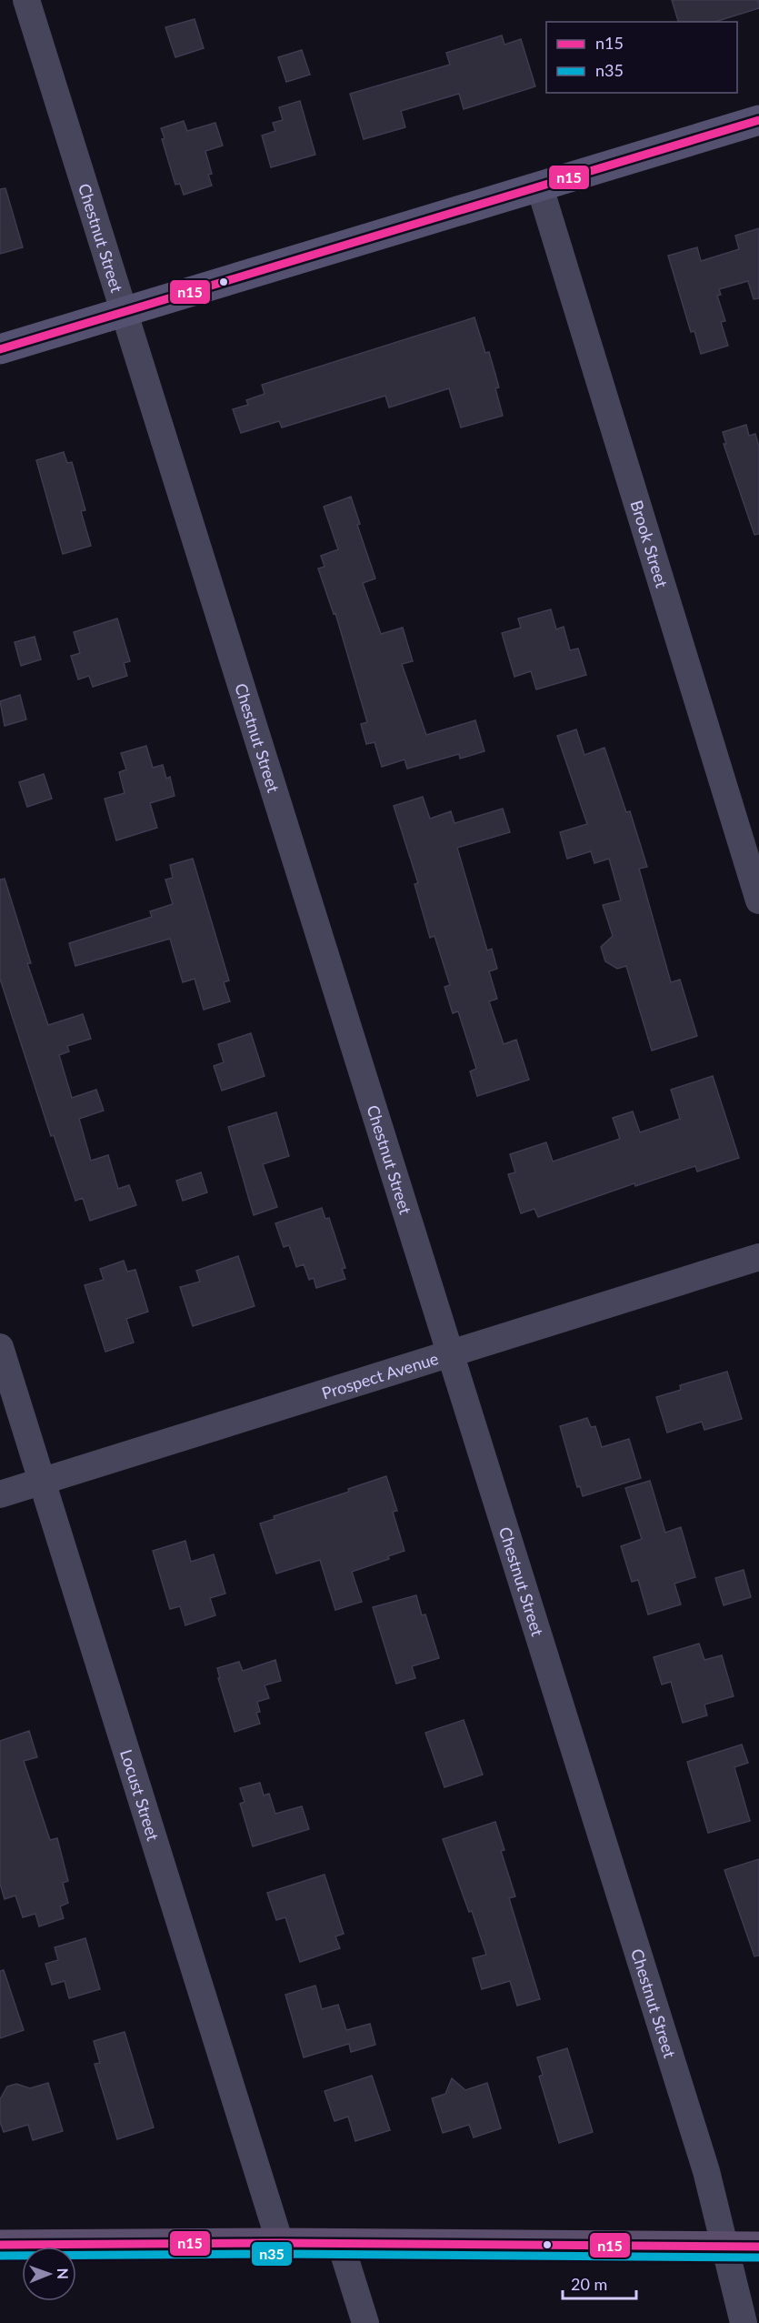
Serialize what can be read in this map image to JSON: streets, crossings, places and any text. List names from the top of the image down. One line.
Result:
{"streets":{"street":["Chestnut Street","Brook Street","Prospect Avenue","Locust Street"]},"crossings":[["Chestnut Street","Prospect Avenue"],["Prospect Avenue","Locust Street"]],"lines":["transit line n15","transit line n35"],"legend":["n15","n35"],"scale_bar":"20 m","north":"right"}
